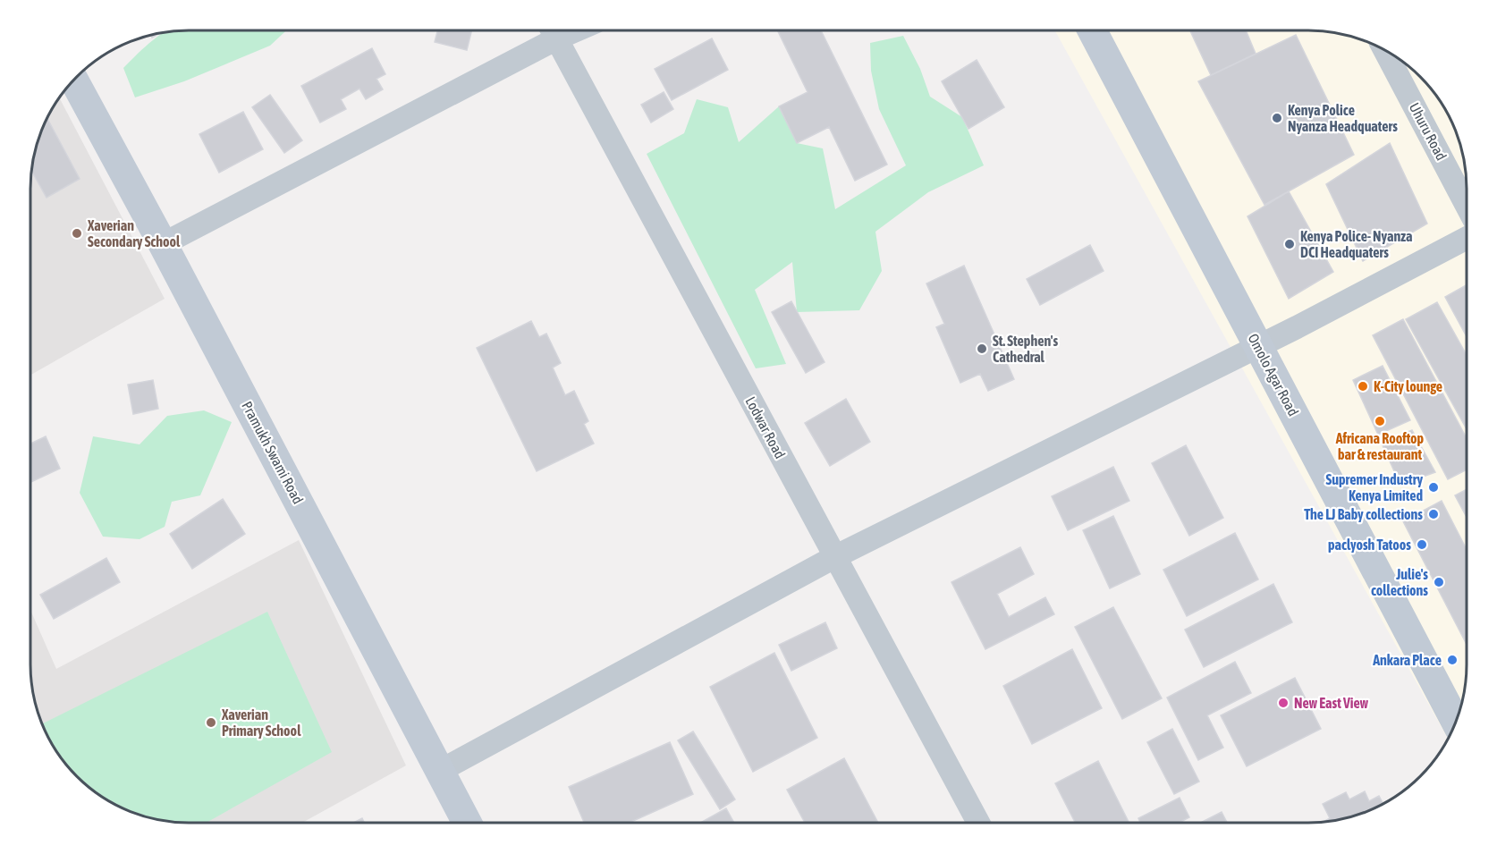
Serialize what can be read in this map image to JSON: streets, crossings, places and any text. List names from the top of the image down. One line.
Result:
{"streets":{"main road":["Omolo Agar Road","Pramukh Swami Road"],"street":["Uhuru Road","Lodwar Road"]},"places":["Kenya Police Nyanza Headquaters","Xaverian Secondary School","Kenya Police- Nyanza DCI Headquaters","St. Stephen's Cathedral","K-City lounge","Africana Rooftop bar & restaurant","Supremer Industry Kenya Limited","The LJ Baby collections","paclyosh Tatoos","Julie's collections","Ankara Place","New East View","Xaverian Primary School"]}
